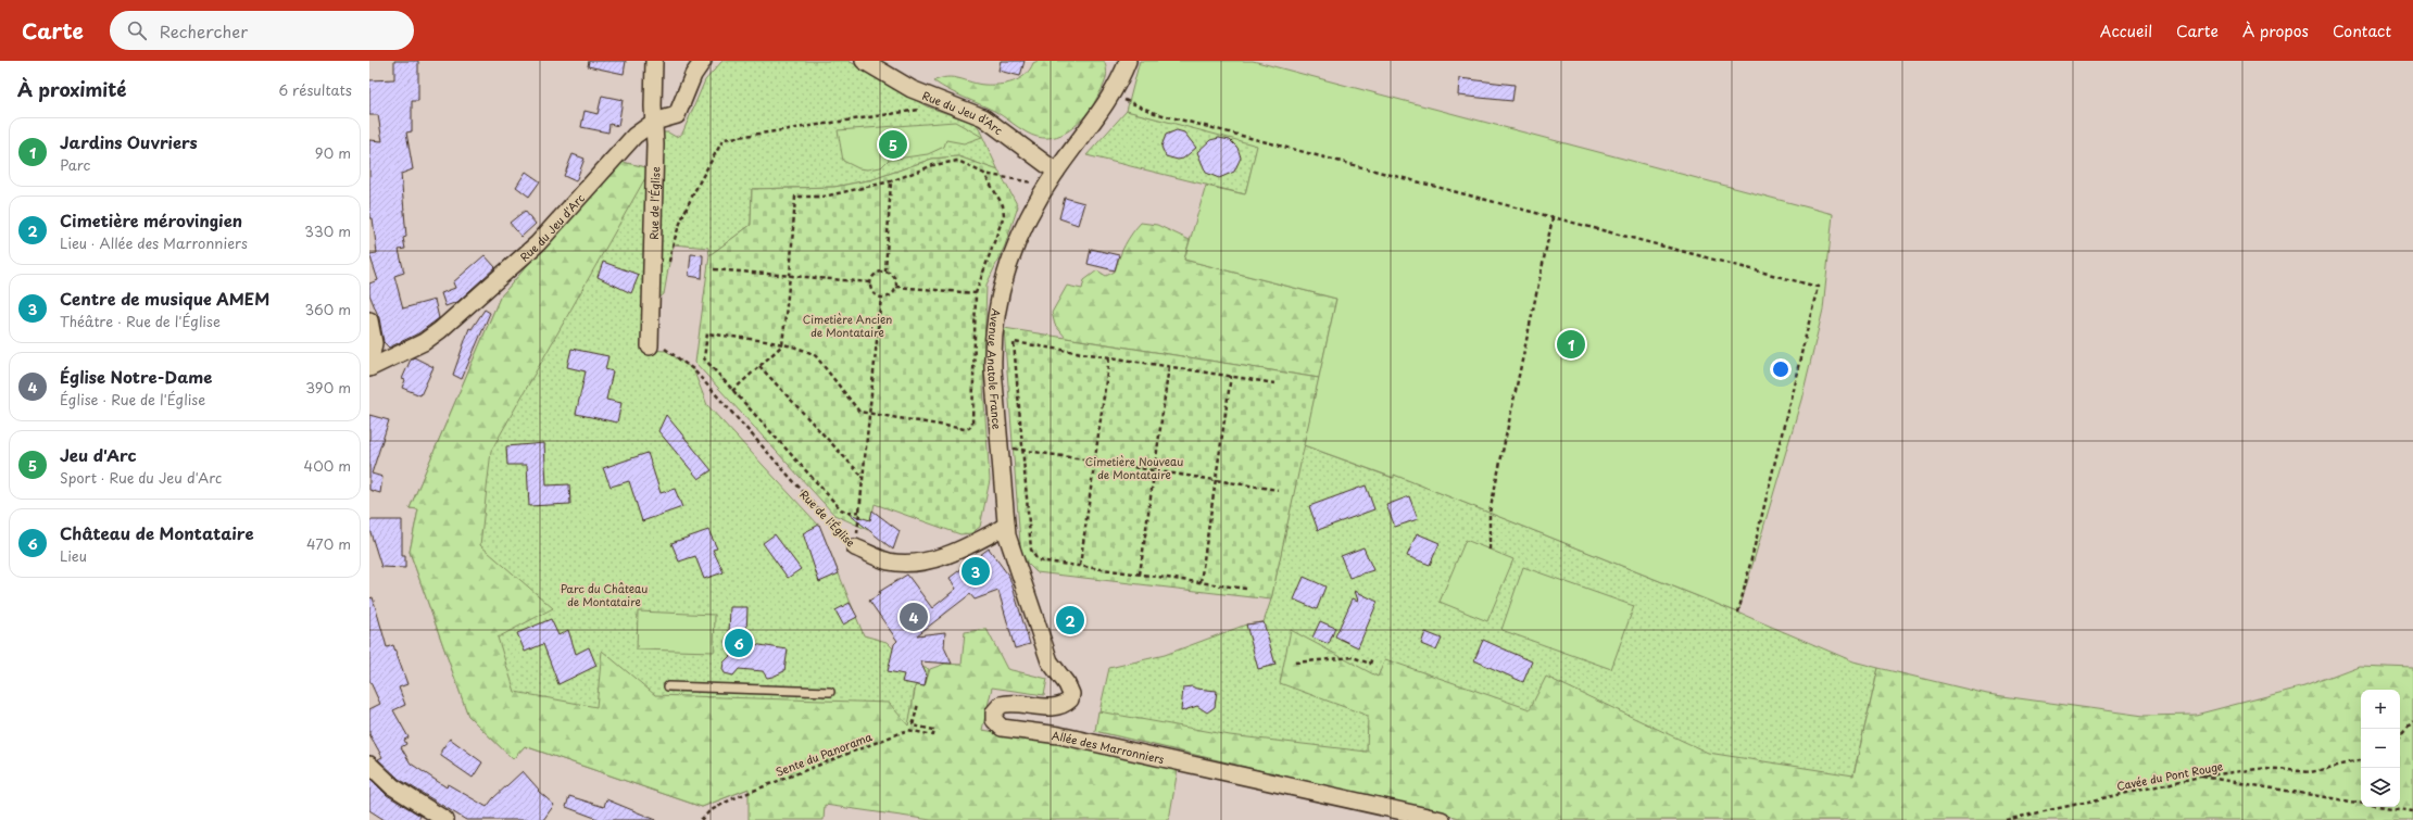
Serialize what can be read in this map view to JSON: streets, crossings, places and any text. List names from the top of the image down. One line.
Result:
{"streets":{"street":["Rue du Jeu d'Arc","Rue de l'Église","Avenue Anatole France","Allée des Marronniers"],"path":["Sente du Panorama","Cavée du Pont Rouge"]},"crossings":[["Rue du Jeu d'Arc","Rue de l'Église"],["Rue du Jeu d'Arc","Avenue Anatole France"],["Rue de l'Église","Avenue Anatole France"],["Avenue Anatole France","Allée des Marronniers"]],"parks":["Cimetière Ancien de Montataire","Cimetière Nouveau de Montataire","Parc du Château de Montataire"],"page":{"header":"Carte","search":"Rechercher","nav":["Accueil","Carte","À propos","Contact"],"heading":["À proximité","6 résultats"],"list":[{"mark":"1","name":"Jardins Ouvriers","note":"Parc","value":"90 m"},{"mark":"2","name":"Cimetière mérovingien","note":"Lieu · Allée des Marronniers","value":"330 m"},{"mark":"3","name":"Centre de musique AMEM","note":"Théâtre · Rue de l'Église","value":"360 m"},{"mark":"4","name":"Église Notre-Dame","note":"Église · Rue de l'Église","value":"390 m"},{"mark":"5","name":"Jeu d'Arc","note":"Sport · Rue du Jeu d'Arc","value":"400 m"},{"mark":"6","name":"Château de Montataire","note":"Lieu","value":"470 m"}],"pins":["5","1","3","4","2","6"],"map_buttons":["+","−"]}}
